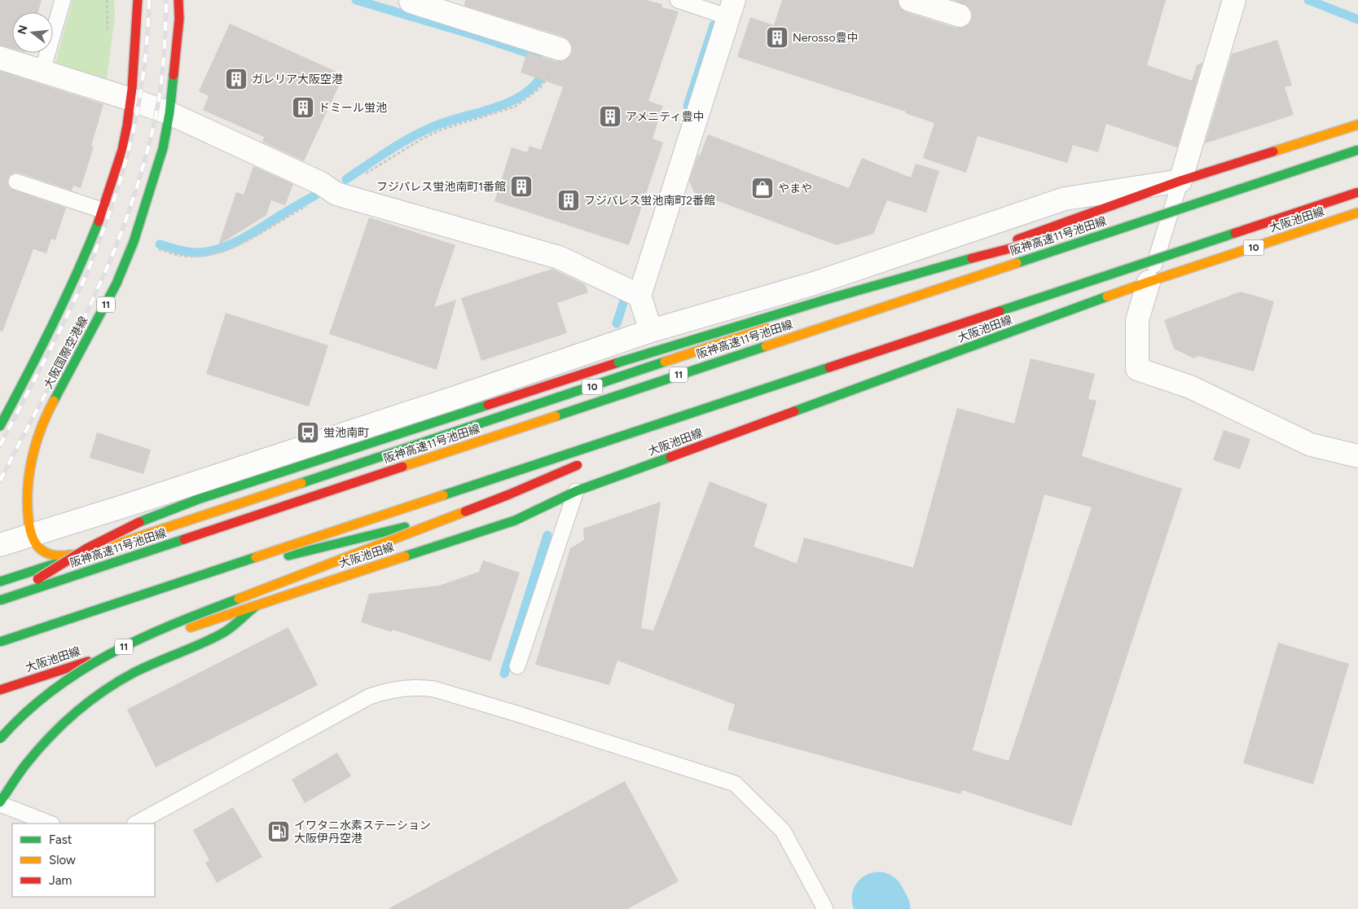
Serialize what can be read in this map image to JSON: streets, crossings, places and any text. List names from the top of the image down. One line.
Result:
{"streets":{"main road":["大阪池田線","阪神高速11号池田線","10","11","大阪国際空港線"]},"crossings":[["阪神高速11号池田線","11"],["10","大阪国際空港線"]],"places":{"building":["Nerosso豊中","ガレリア大阪空港","ドミール蛍池","アメニティ豊中","フジパレス蛍池南町1番館","フジパレス蛍池南町2番館"],"shop":["やまや"],"bus stop":["蛍池南町"],"fuel station":["イワタニ水素ステーション 大阪伊丹空港"]},"legend":["Fast","Slow","Jam"],"north":"left"}
